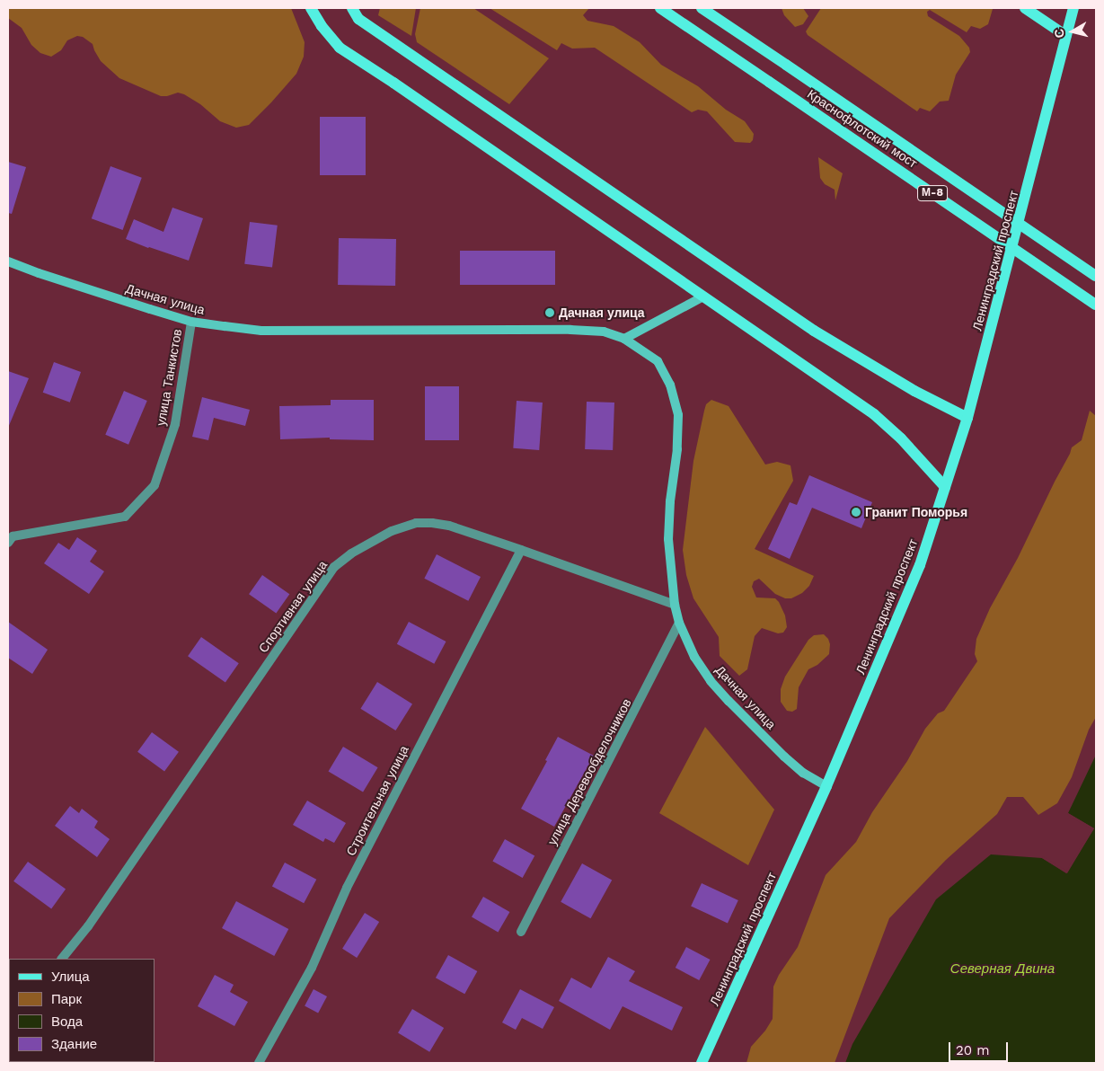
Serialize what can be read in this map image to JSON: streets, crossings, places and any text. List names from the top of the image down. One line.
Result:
{"streets":{"main road":["Краснофлотский мост","М-8","Ленинградский проспект"],"street":["Дачная улица","улица Танкистов","Спортивная улица","улица Деревообделочников","Строительная улица"]},"crossings":[["Ленинградский проспект","Дачная улица"],["Дачная улица","улица Танкистов"],["Дачная улица","Спортивная улица"],["Дачная улица","улица Деревообделочников"],["Спортивная улица","Строительная улица"]],"water":["Северная Двина"],"places":["Дачная улица","Гранит Поморья"],"legend":["Улица","Парк","Вода","Здание"],"scale_bar":"20 m","north":"left"}
